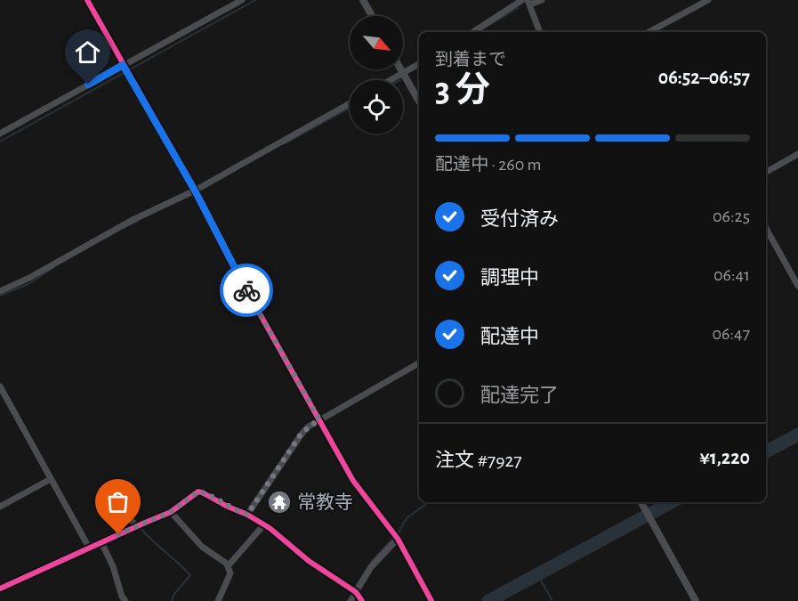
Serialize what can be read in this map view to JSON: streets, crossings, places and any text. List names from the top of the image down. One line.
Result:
{"places":{"temple":["常教寺"]},"north":"bottom right","page":{"heading":["3 分","到着まで","06:52–06:57"],"panel":["注文 #7927","¥1,220"],"bar":"配達中 · 260 m","list":[["受付済み","06:25"],["調理中","06:41"],["配達中","06:47"],"配達完了"]}}
